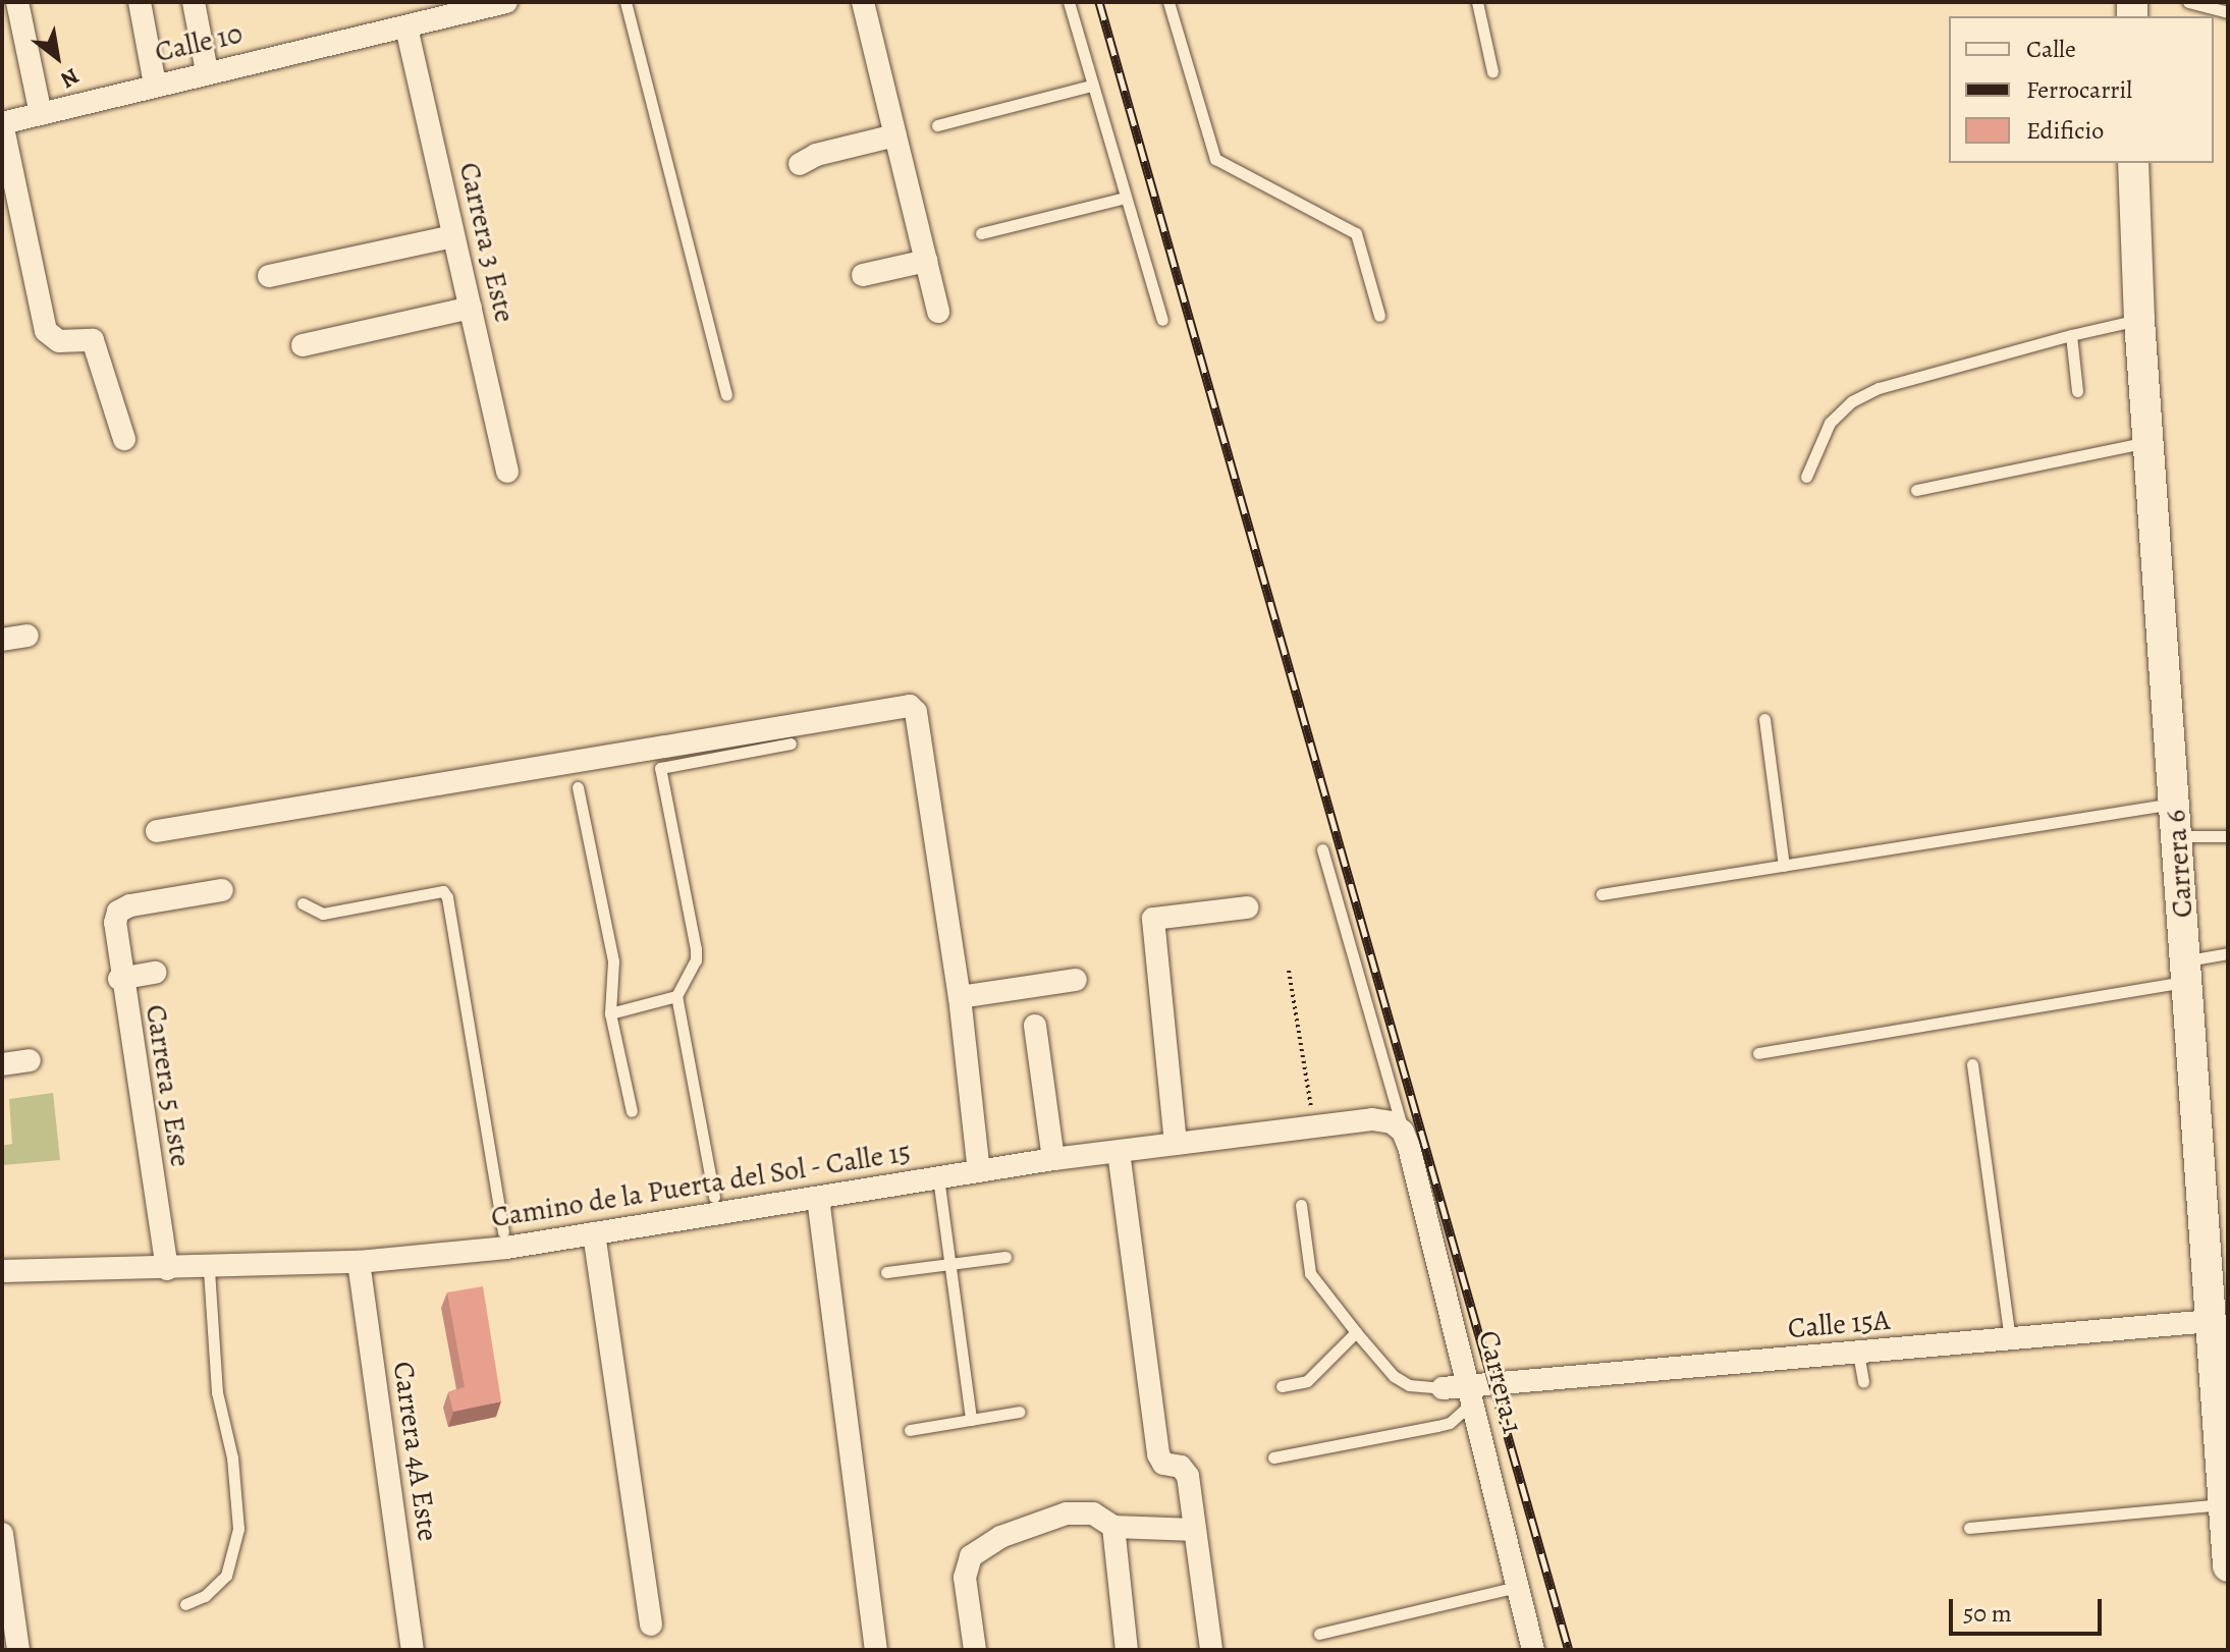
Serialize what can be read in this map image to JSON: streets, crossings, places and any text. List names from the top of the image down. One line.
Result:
{"streets":{"main road":["Carrera 6"],"street":["Calle 10","Carrera 3 Este","Carrera 5 Este","Camino de la Puerta del Sol - Calle 15","Calle 15A","Carrera 1","Carrera 4A Este"]},"crossings":[["Calle 10","Carrera 3 Este"],["Carrera 6","Calle 15A"],["Carrera 5 Este","Camino de la Puerta del Sol - Calle 15"],["Camino de la Puerta del Sol - Calle 15","Carrera 1"],["Camino de la Puerta del Sol - Calle 15","Carrera 4A Este"],["Calle 15A","Carrera 1"]],"legend":["Calle","Ferrocarril","Edificio"],"scale_bar":"50 m","north":"bottom right"}
